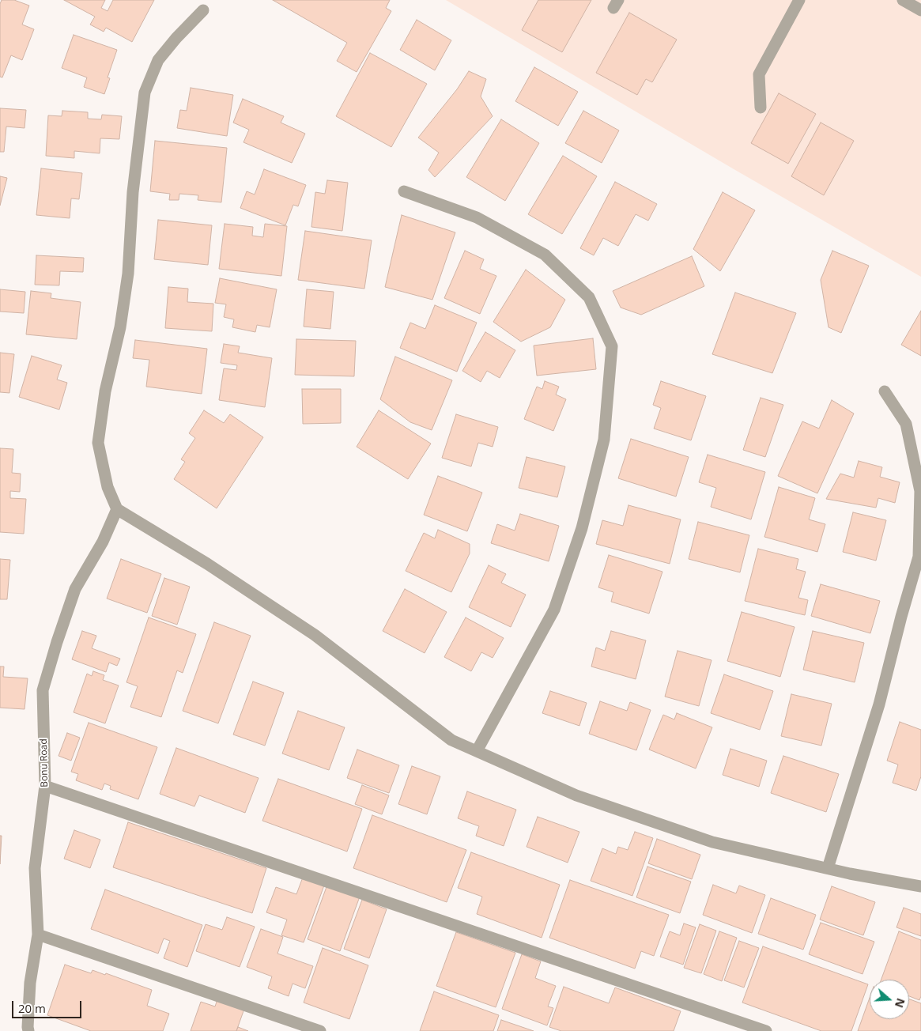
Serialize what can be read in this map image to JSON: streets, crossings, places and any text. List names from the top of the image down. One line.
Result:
{"streets":{"street":["Bonu Road"]},"scale_bar":"20 m","north":"right"}
